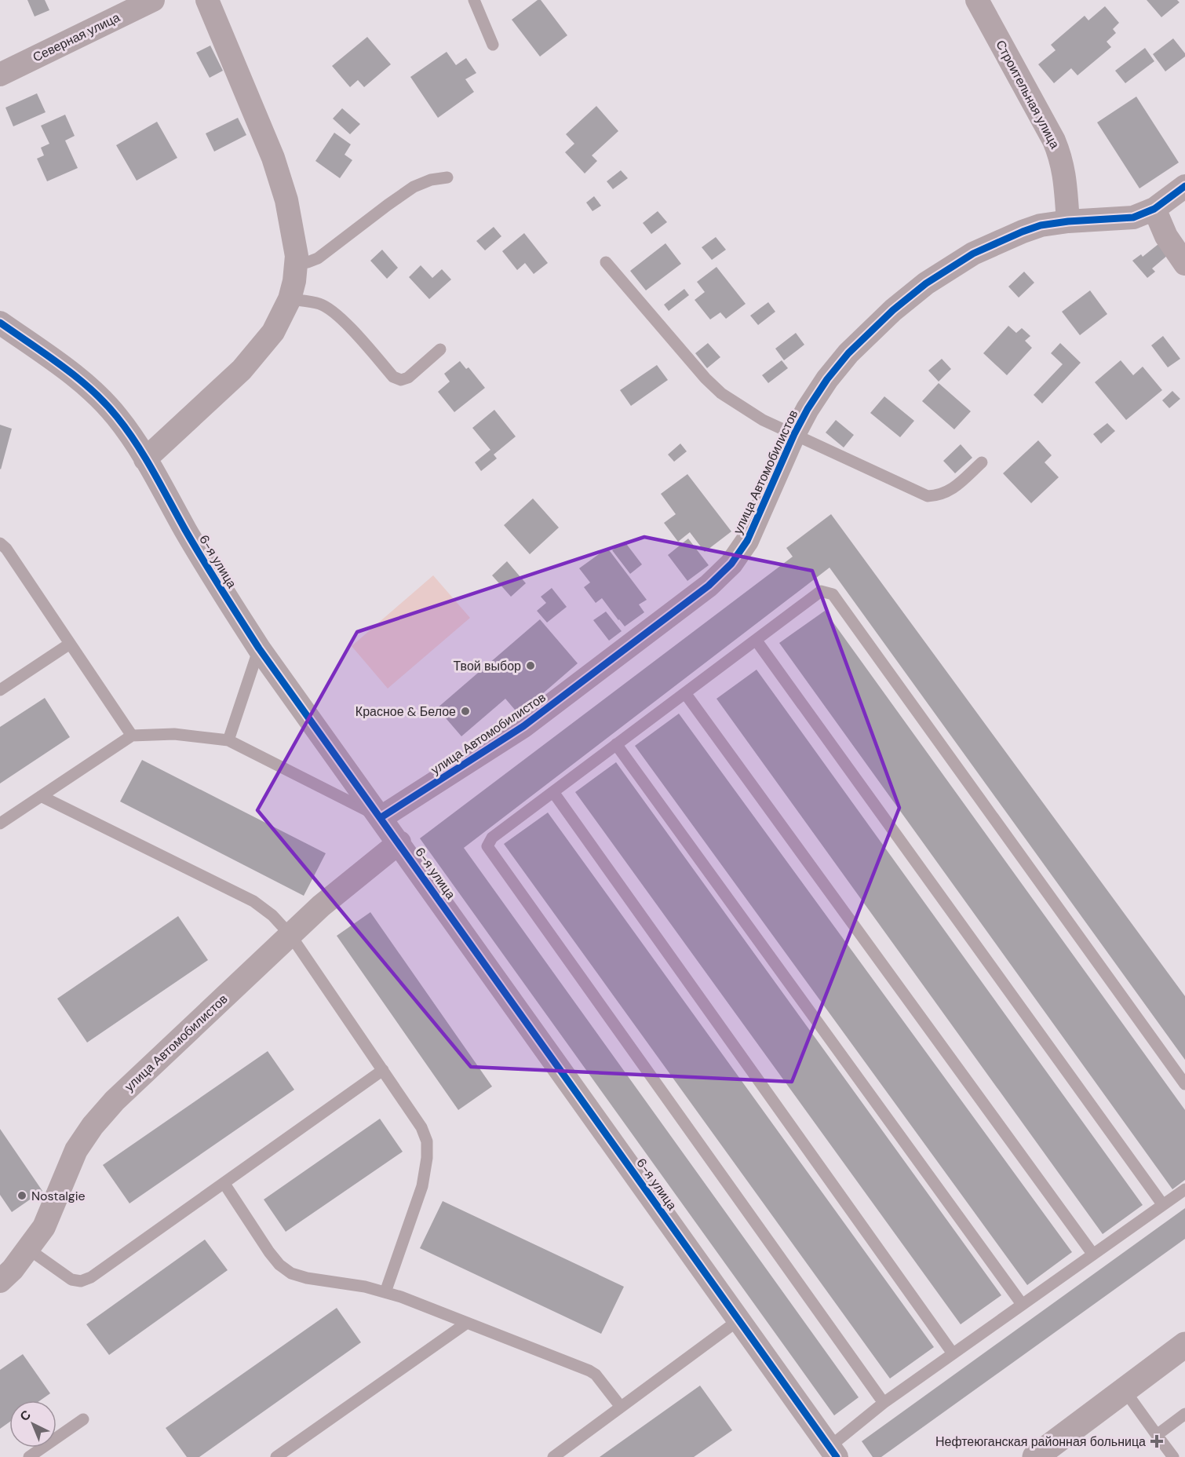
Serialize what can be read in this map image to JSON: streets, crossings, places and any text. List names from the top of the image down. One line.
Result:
{"streets":{"street":["Северная улица","Строительная улица","улица Автомобилистов","6-я улица"]},"crossings":[["Строительная улица","улица Автомобилистов"],["улица Автомобилистов","6-я улица"]],"places":{"other":["Твой выбор","Красное & Белое","Nostalgie"],"health":["Нефтеюганская районная больница"]},"north":"top left"}
